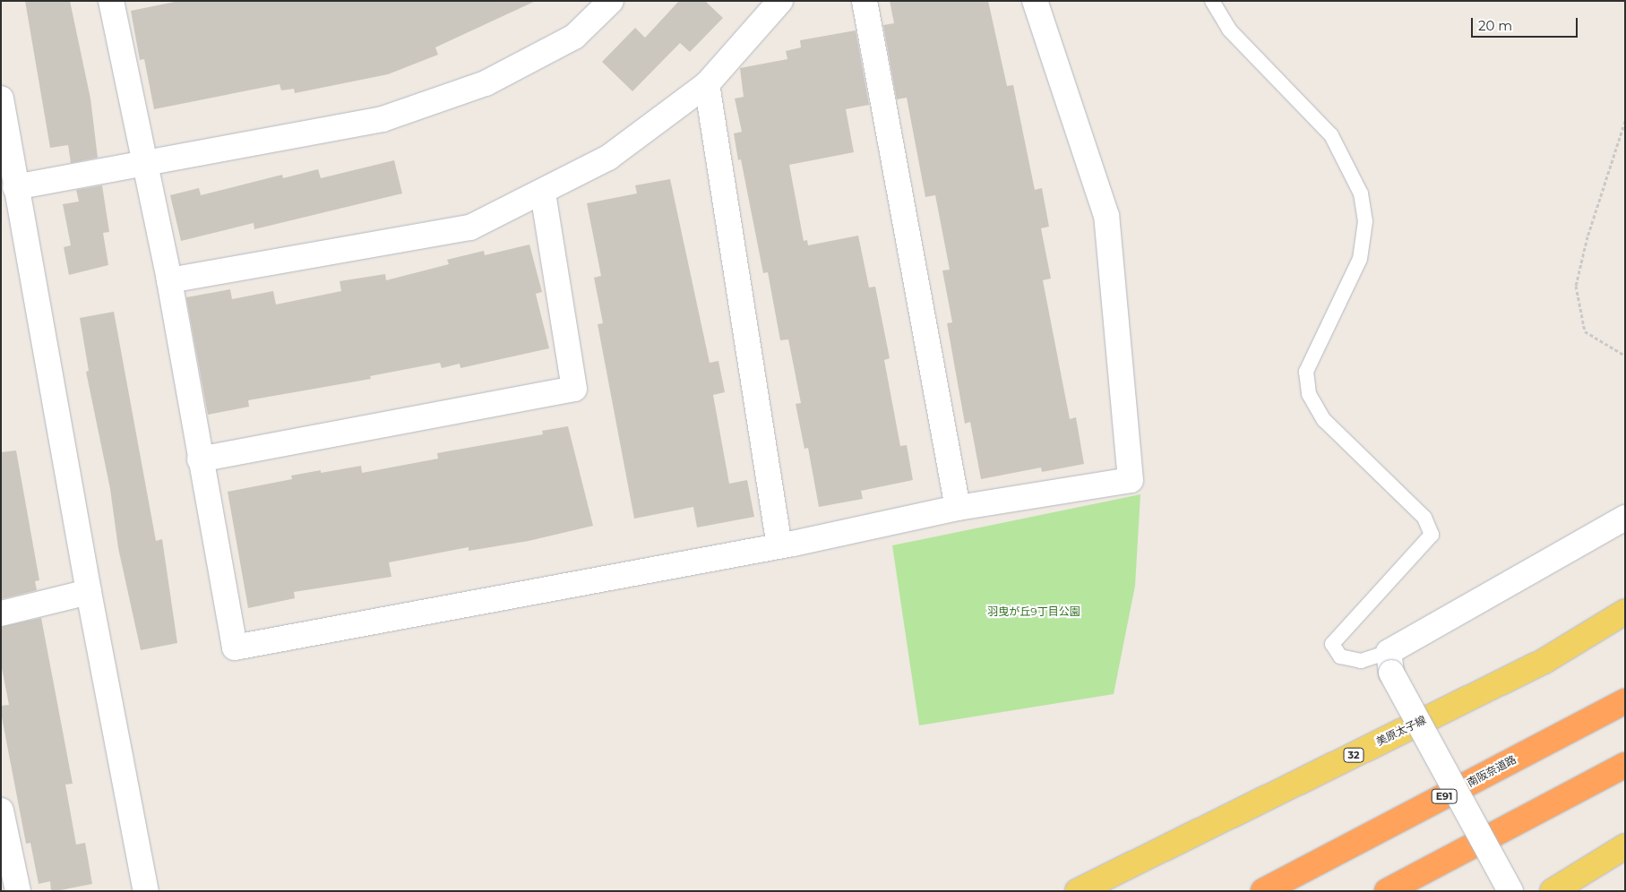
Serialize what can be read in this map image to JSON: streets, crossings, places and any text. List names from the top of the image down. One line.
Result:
{"streets":{"highway":["南阪奈道路","E91"],"main road":["美原太子線","32"]},"parks":["羽曳が丘9丁目公園"],"scale_bar":"20 m"}
